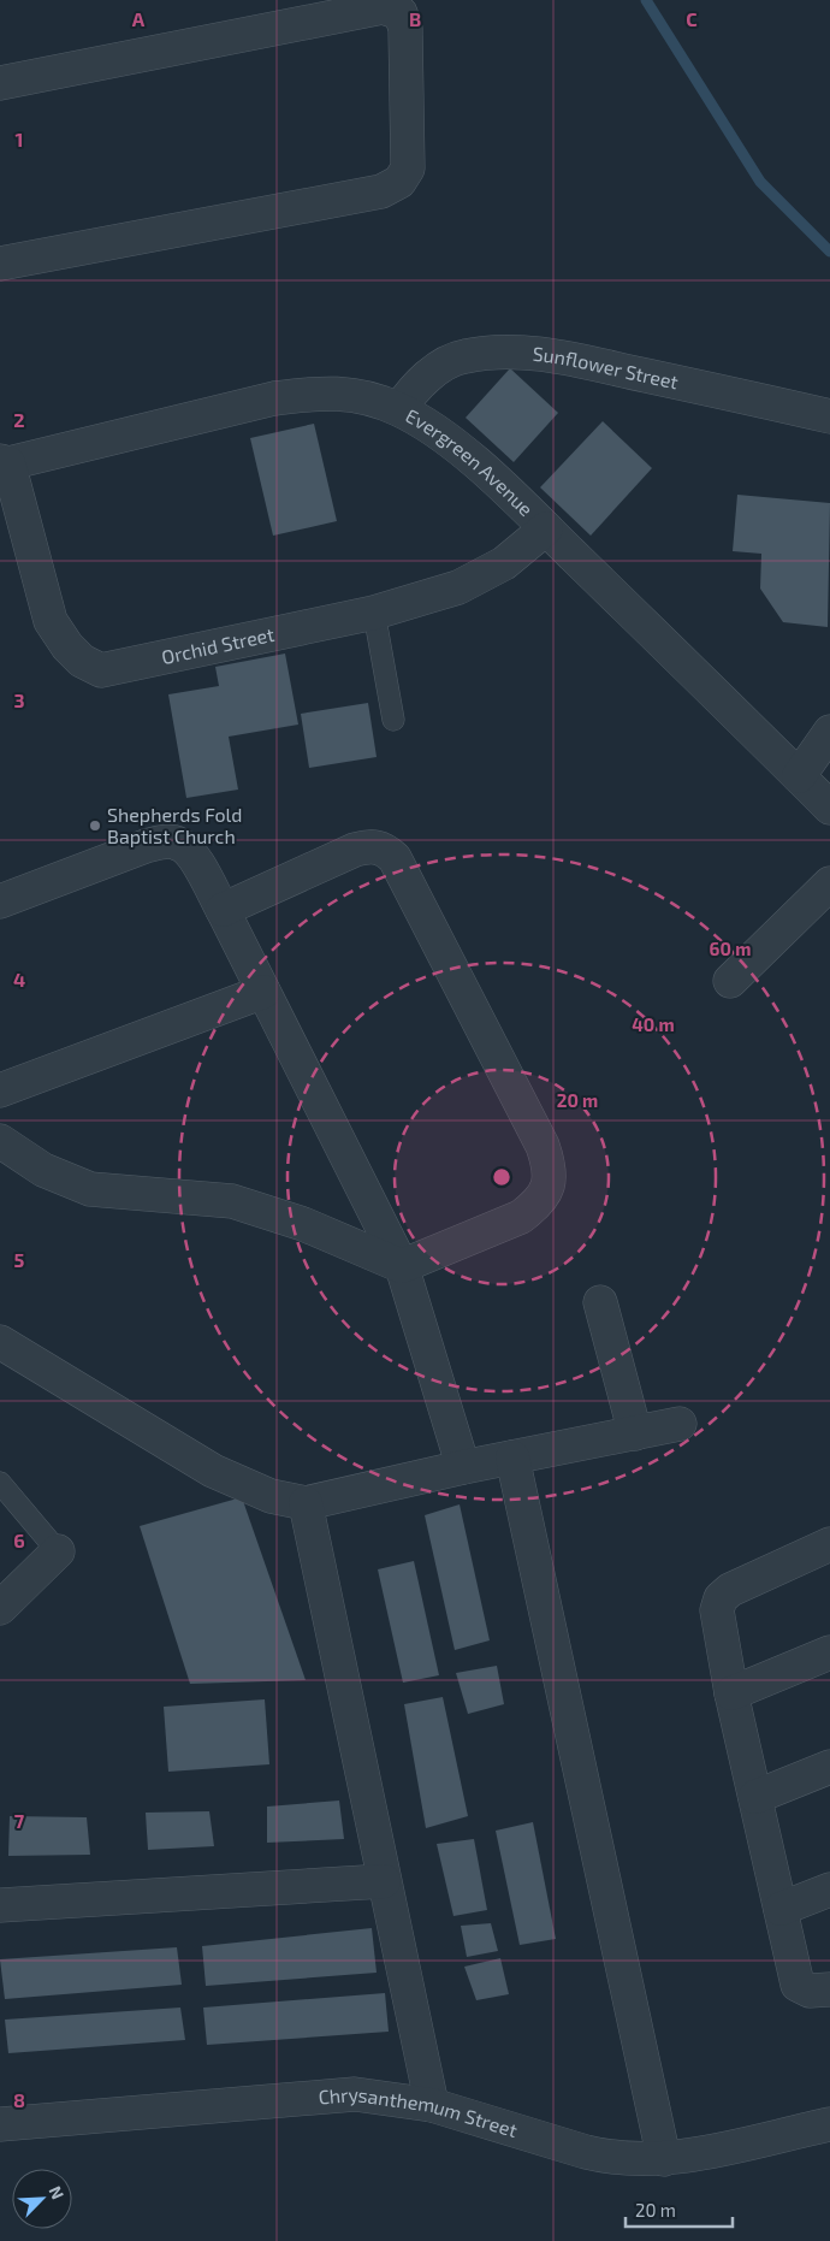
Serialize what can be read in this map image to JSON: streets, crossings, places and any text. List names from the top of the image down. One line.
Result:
{"streets":{"street":["Sunflower Street","Evergreen Avenue","Orchid Street","Chrysanthemum Street"]},"crossings":[["Sunflower Street","Evergreen Avenue"],["Evergreen Avenue","Orchid Street"]],"places":["Shepherds Fold Baptist Church"],"scale_bar":"20 m","north":"top right","grid":{"columns":["A","B","C"],"rows":["1","2","3","4","5","6","7","8"]},"rings":["60 m","40 m","20 m"]}
